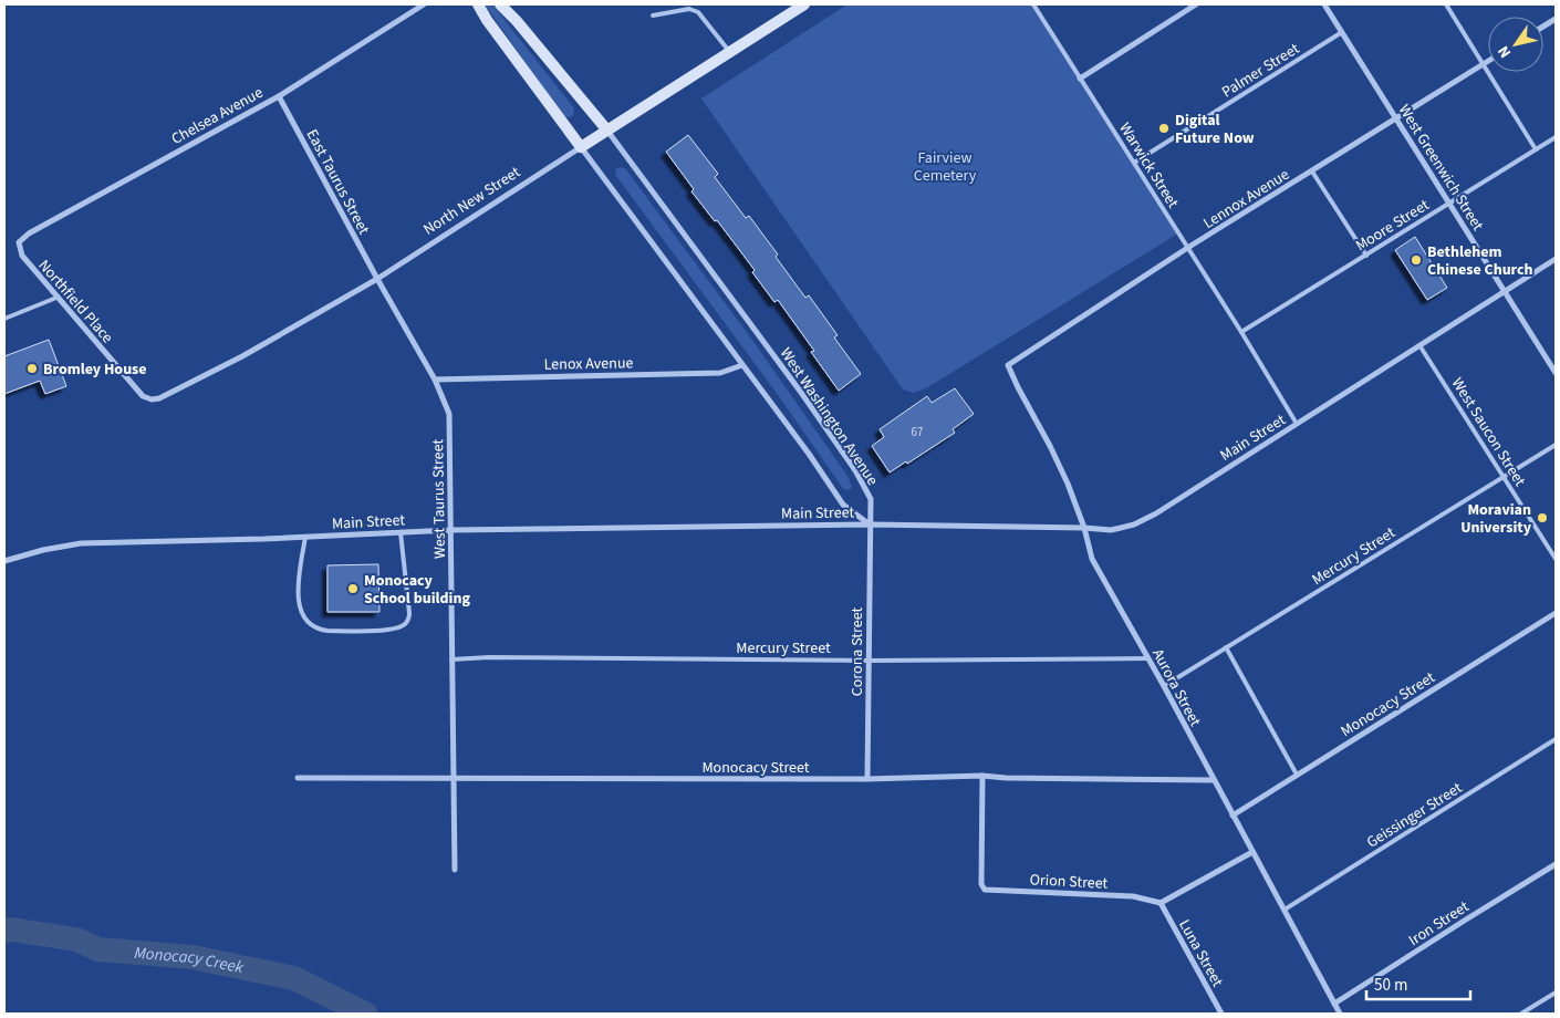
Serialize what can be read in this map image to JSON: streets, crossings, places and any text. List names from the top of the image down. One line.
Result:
{"streets":{"street":["Chelsea Avenue","West Greenwich Street","East Taurus Street","Lennox Avenue","North New Street","Northfield Place","Lenox Avenue","West Washington Avenue","Main Street","West Taurus Street","Corona Street","Aurora Street","Monocacy Street","Orion Street","Iron Street","Luna Street"],"lane":["Palmer Street","Warwick Street","Moore Street","West Saucon Street","Mercury Street","Geissinger Street"]},"crossings":[["Palmer Street","Warwick Street"],["Palmer Street","West Greenwich Street"],["Chelsea Avenue","East Taurus Street"],["Chelsea Avenue","Northfield Place"],["Warwick Street","Lennox Avenue"],["Warwick Street","Moore Street"],["Warwick Street","Main Street"],["West Greenwich Street","Lennox Avenue"],["West Greenwich Street","Moore Street"],["West Greenwich Street","Main Street"],["East Taurus Street","North New Street"],["East Taurus Street","West Taurus Street"],["Lennox Avenue","Aurora Street"],["North New Street","Northfield Place"],["North New Street","West Washington Avenue"],["North New Street","West Taurus Street"],["Lenox Avenue","West Taurus Street"],["West Washington Avenue","Main Street"],["West Washington Avenue","Corona Street"],["West Saucon Street","Main Street"],["West Saucon Street","Mercury Street"],["Main Street","West Taurus Street"],["Main Street","Corona Street"],["Main Street","Aurora Street"],["West Taurus Street","Mercury Street"],["West Taurus Street","Monocacy Street"],["Mercury Street","Corona Street"],["Mercury Street","Aurora Street"],["Corona Street","Monocacy Street"],["Aurora Street","Monocacy Street"],["Aurora Street","Geissinger Street"],["Aurora Street","Iron Street"],["Monocacy Street","Orion Street"],["Orion Street","Luna Street"]],"water":["Monocacy Creek"],"parks":["Fairview Cemetery"],"places":["Digital Future Now","Bethlehem Chinese Church","Bromley House","Moravian University","Monocacy School building"],"house_numbers":["67"],"scale_bar":"50 m","north":"bottom left"}
